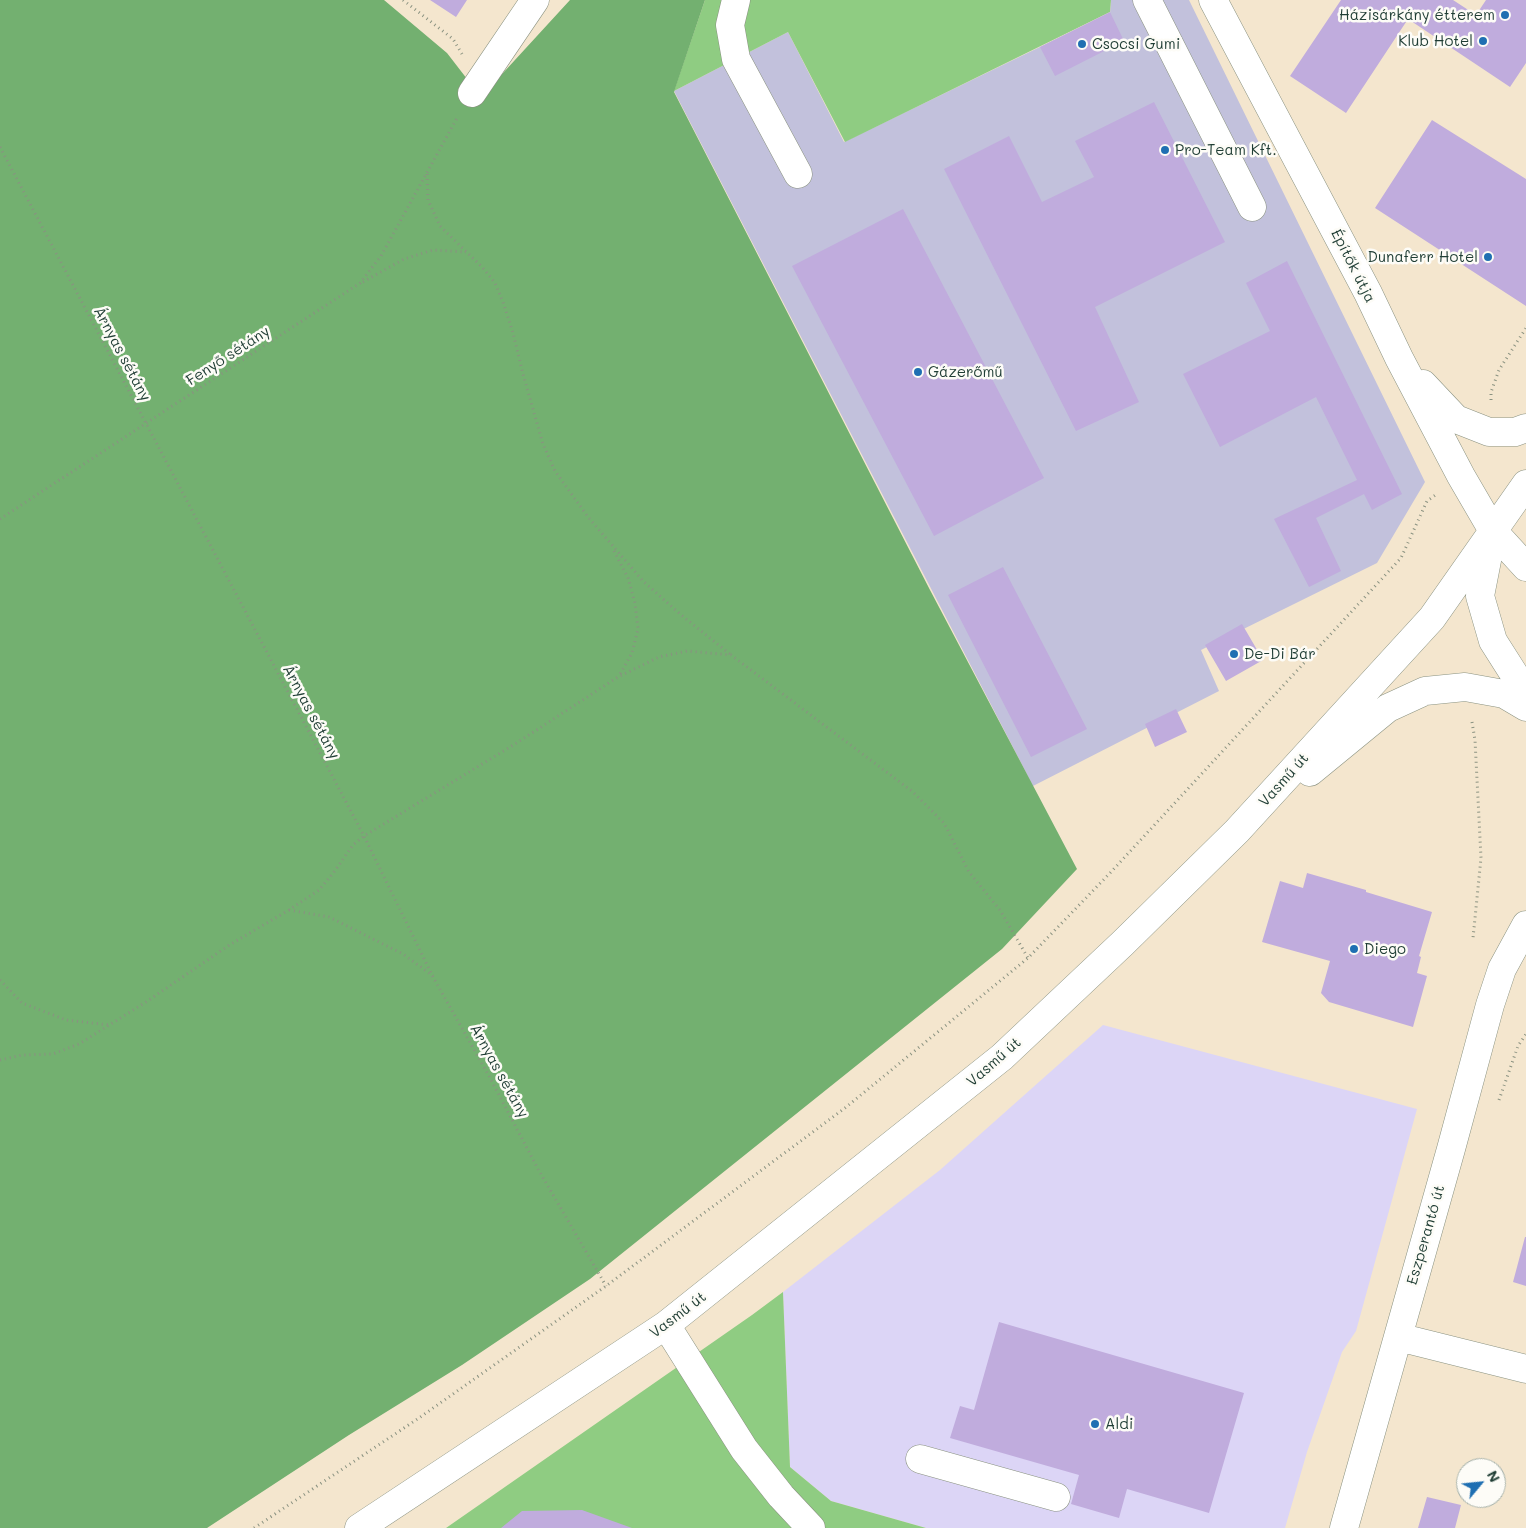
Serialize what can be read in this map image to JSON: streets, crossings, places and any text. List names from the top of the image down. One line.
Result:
{"streets":{"street":["Építők útja","Vasmű út","Eszperantó út"],"path":["Árnyas sétány","Fenyő sétány"]},"crossings":[["Építők útja","Vasmű út"],["Árnyas sétány","Fenyő sétány"]],"places":["Házisárkány étterem","Klub Hotel","Csocsi Gumi","Pro-Team Kft.","Dunaferr Hotel","Gázerőmű","De-Di Bár","Diego","Aldi"],"north":"top right"}
